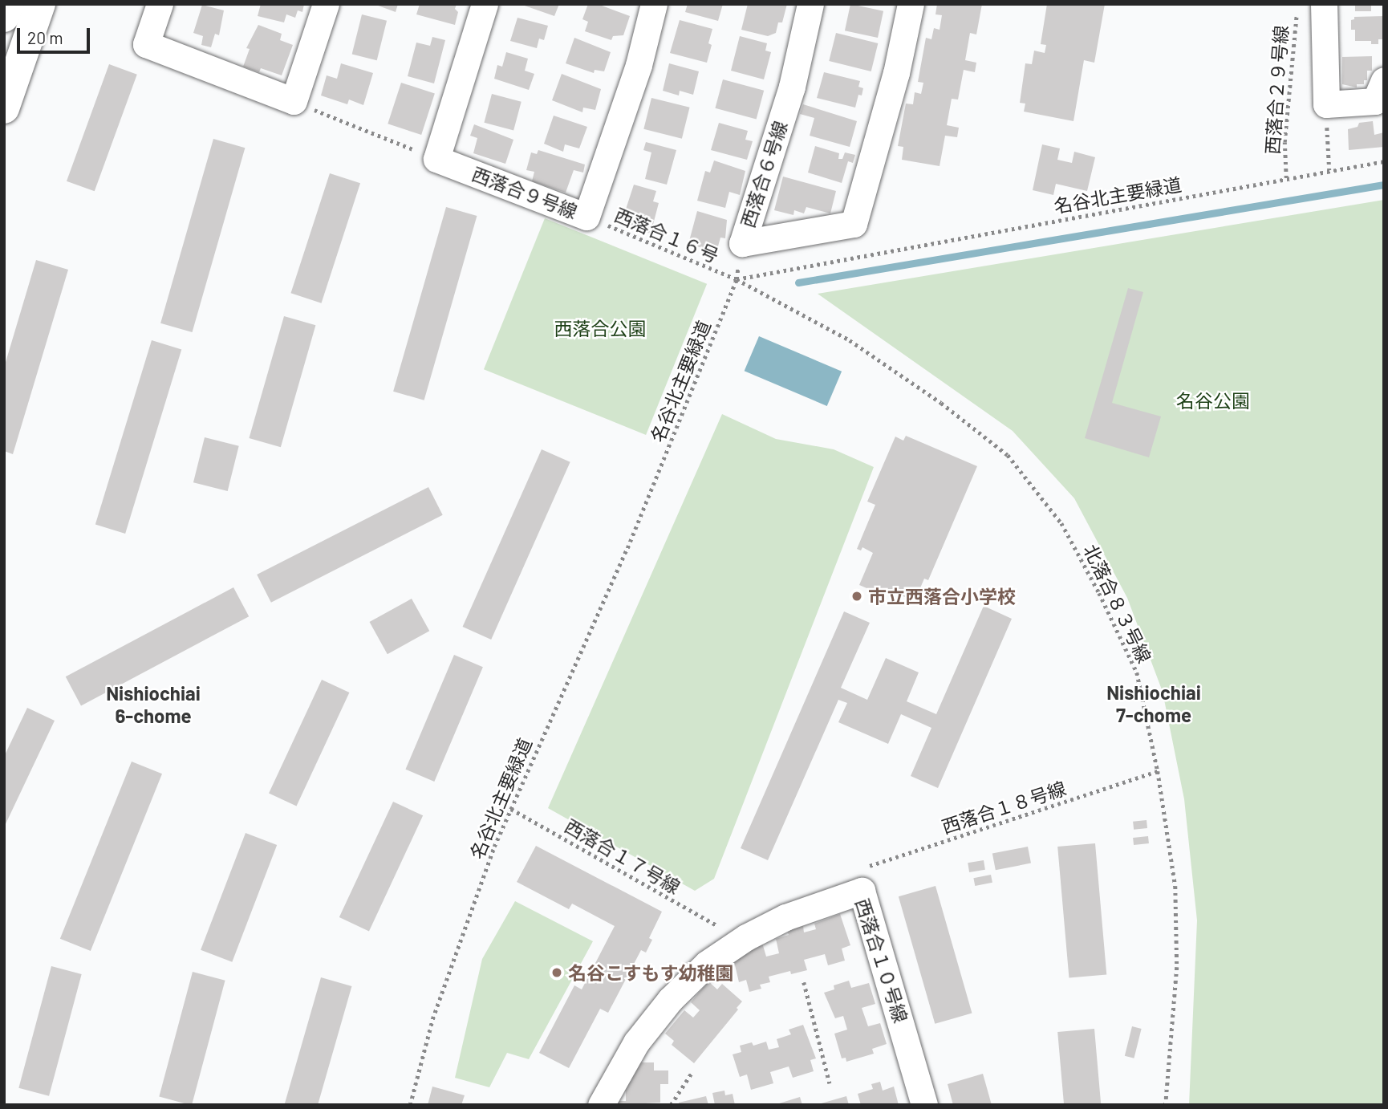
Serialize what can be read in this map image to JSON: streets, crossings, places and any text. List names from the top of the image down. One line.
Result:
{"streets":{"street":["西落合６号線","西落合９号線","西落合１０号線"],"path":["西落合２９号線","名谷北主要緑道","西落合１６号","北落合８３号線","西落合１８号線","西落合１７号線"]},"crossings":[["西落合２９号線","名谷北主要緑道"],["西落合９号線","西落合１６号"],["名谷北主要緑道","西落合１６号"],["名谷北主要緑道","北落合８３号線"],["名谷北主要緑道","西落合１７号線"],["西落合１６号","北落合８３号線"],["北落合８３号線","西落合１８号線"]],"districts":["Nishiochiai 7-chome","Nishiochiai 6-chome"],"parks":["西落合公園","名谷公園"],"places":["市立西落合小学校","名谷こすもす幼稚園"],"scale_bar":"20 m"}
